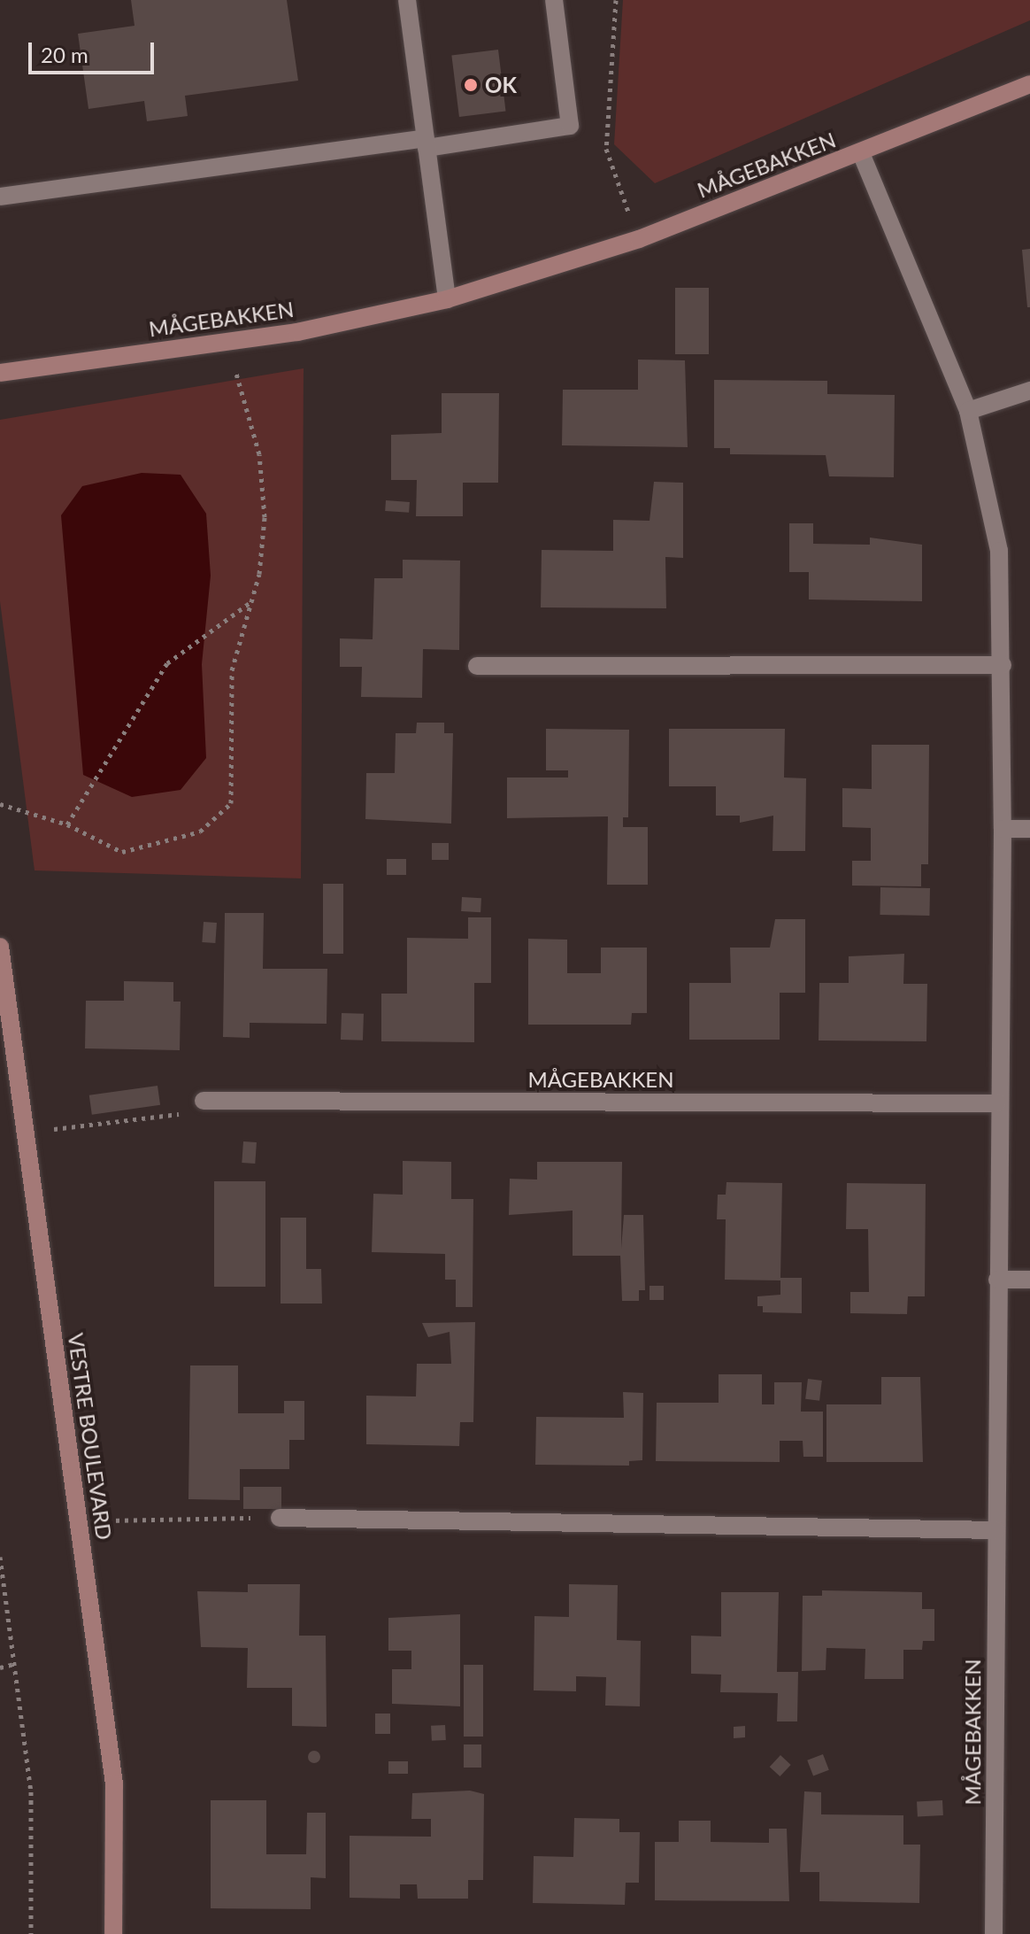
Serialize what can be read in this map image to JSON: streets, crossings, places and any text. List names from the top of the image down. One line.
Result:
{"streets":{"street":["MÅGEBAKKEN","VESTRE BOULEVARD"]},"places":["OK"],"scale_bar":"20 m"}
